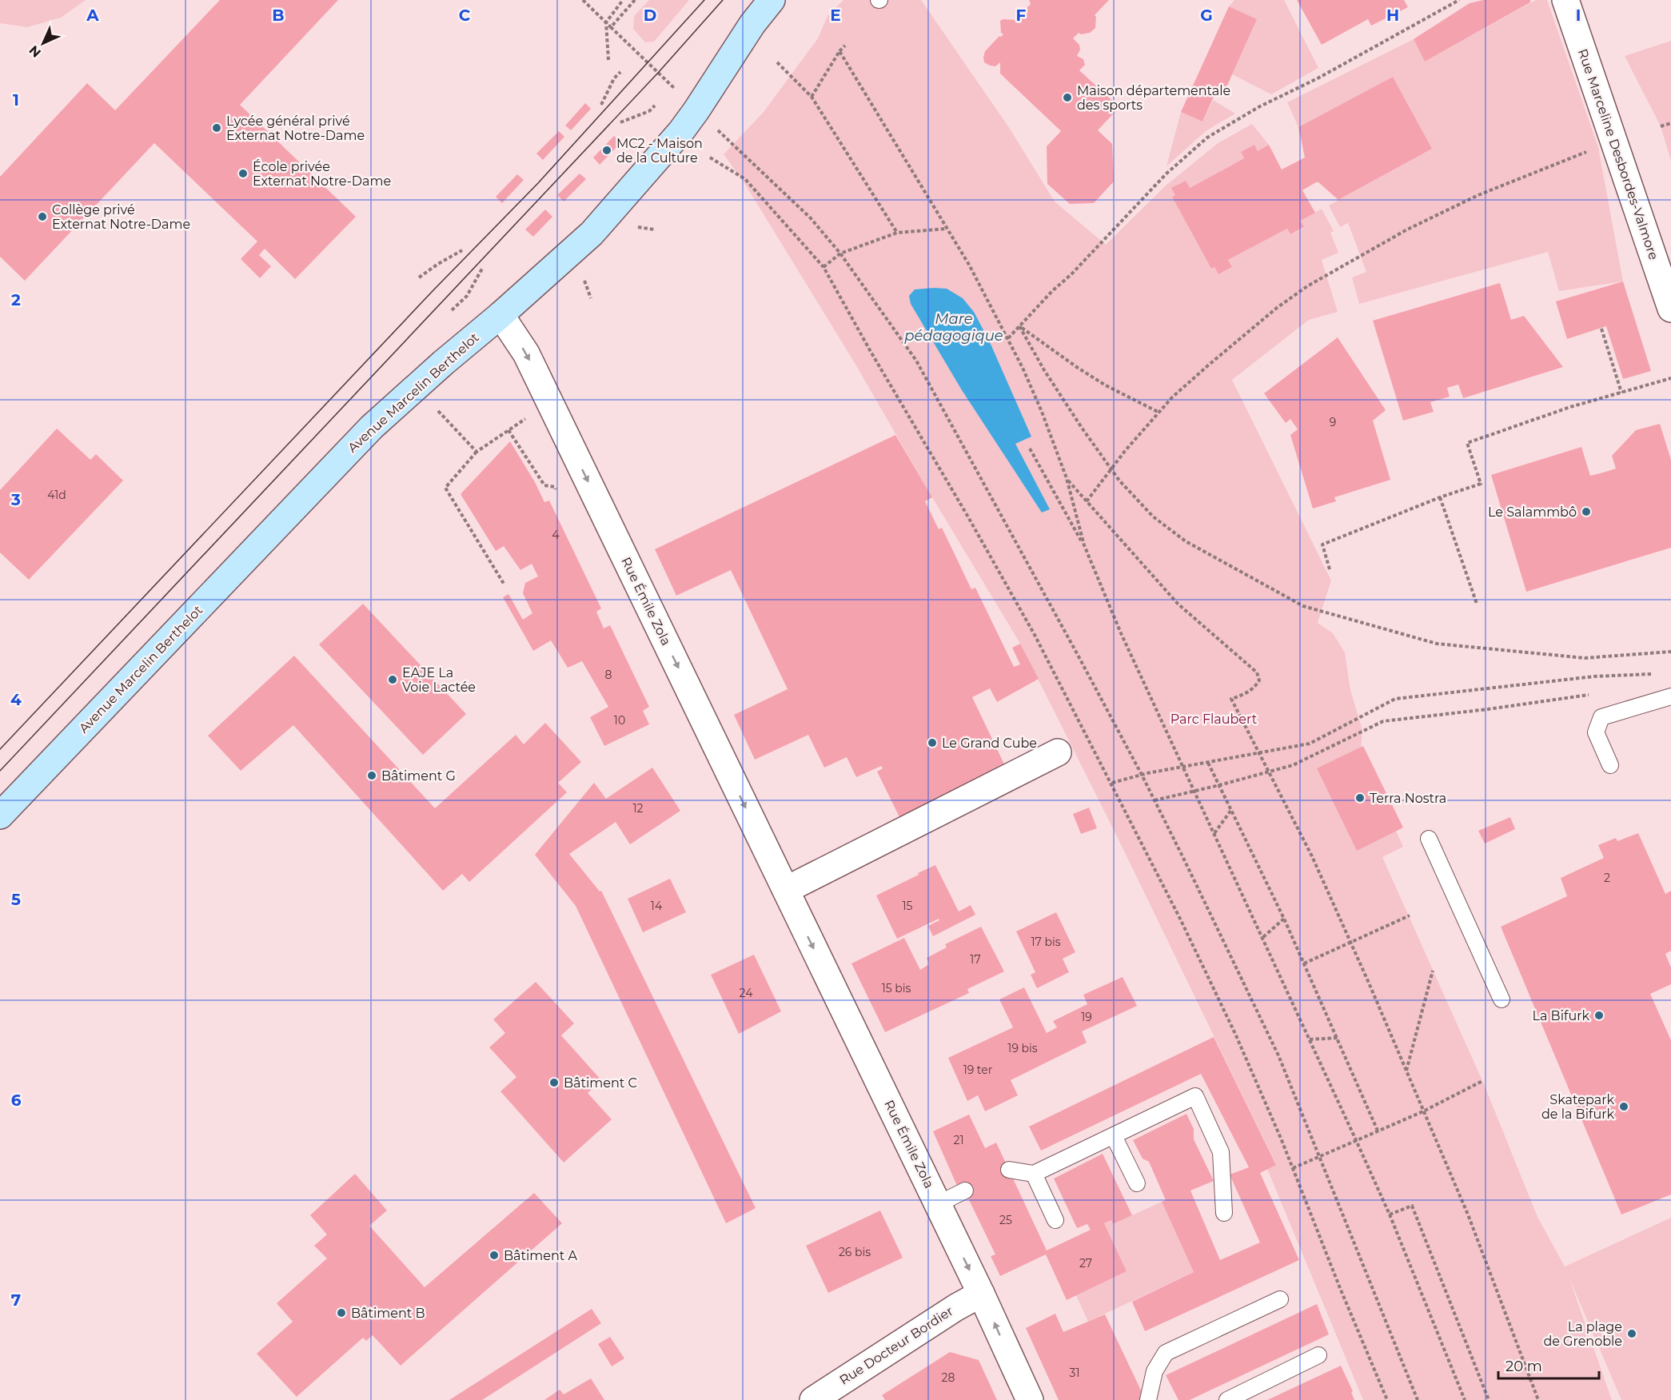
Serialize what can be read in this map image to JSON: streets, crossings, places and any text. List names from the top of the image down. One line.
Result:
{"streets":{"main road":["Avenue Marcelin Berthelot"],"street":["Rue Marceline Desbordes-Valmore","Rue Émile Zola","Rue Docteur Bordier"]},"crossings":[["Avenue Marcelin Berthelot","Rue Émile Zola"],["Rue Émile Zola","Rue Docteur Bordier"]],"one_way":["Rue Émile Zola"],"water":["Mare pédagogique"],"parks":["Parc Flaubert"],"places":["Maison départementale des sports","Lycée général privé Externat Notre-Dame","MC2 - Maison de la Culture","École privée Externat Notre-Dame","Collège privé Externat Notre-Dame","Le Salammbô","EAJE La Voie Lactée","Le Grand Cube","Bâtiment G","Terra Nostra","La Bifurk","Bâtiment C","Skatepark de la Bifurk","Bâtiment A","Bâtiment B","La plage de Grenoble"],"house_numbers":["9","41d","4","8","10","12","2","14","15","17 bis","17","15 bis","24","19","19 bis","19 ter","21","25","26 bis","27","31","28"],"scale_bar":"20 m","north":"bottom left","grid":{"columns":["A","B","C","D","E","F","G","H","I"],"rows":["1","2","3","4","5","6","7"]}}
